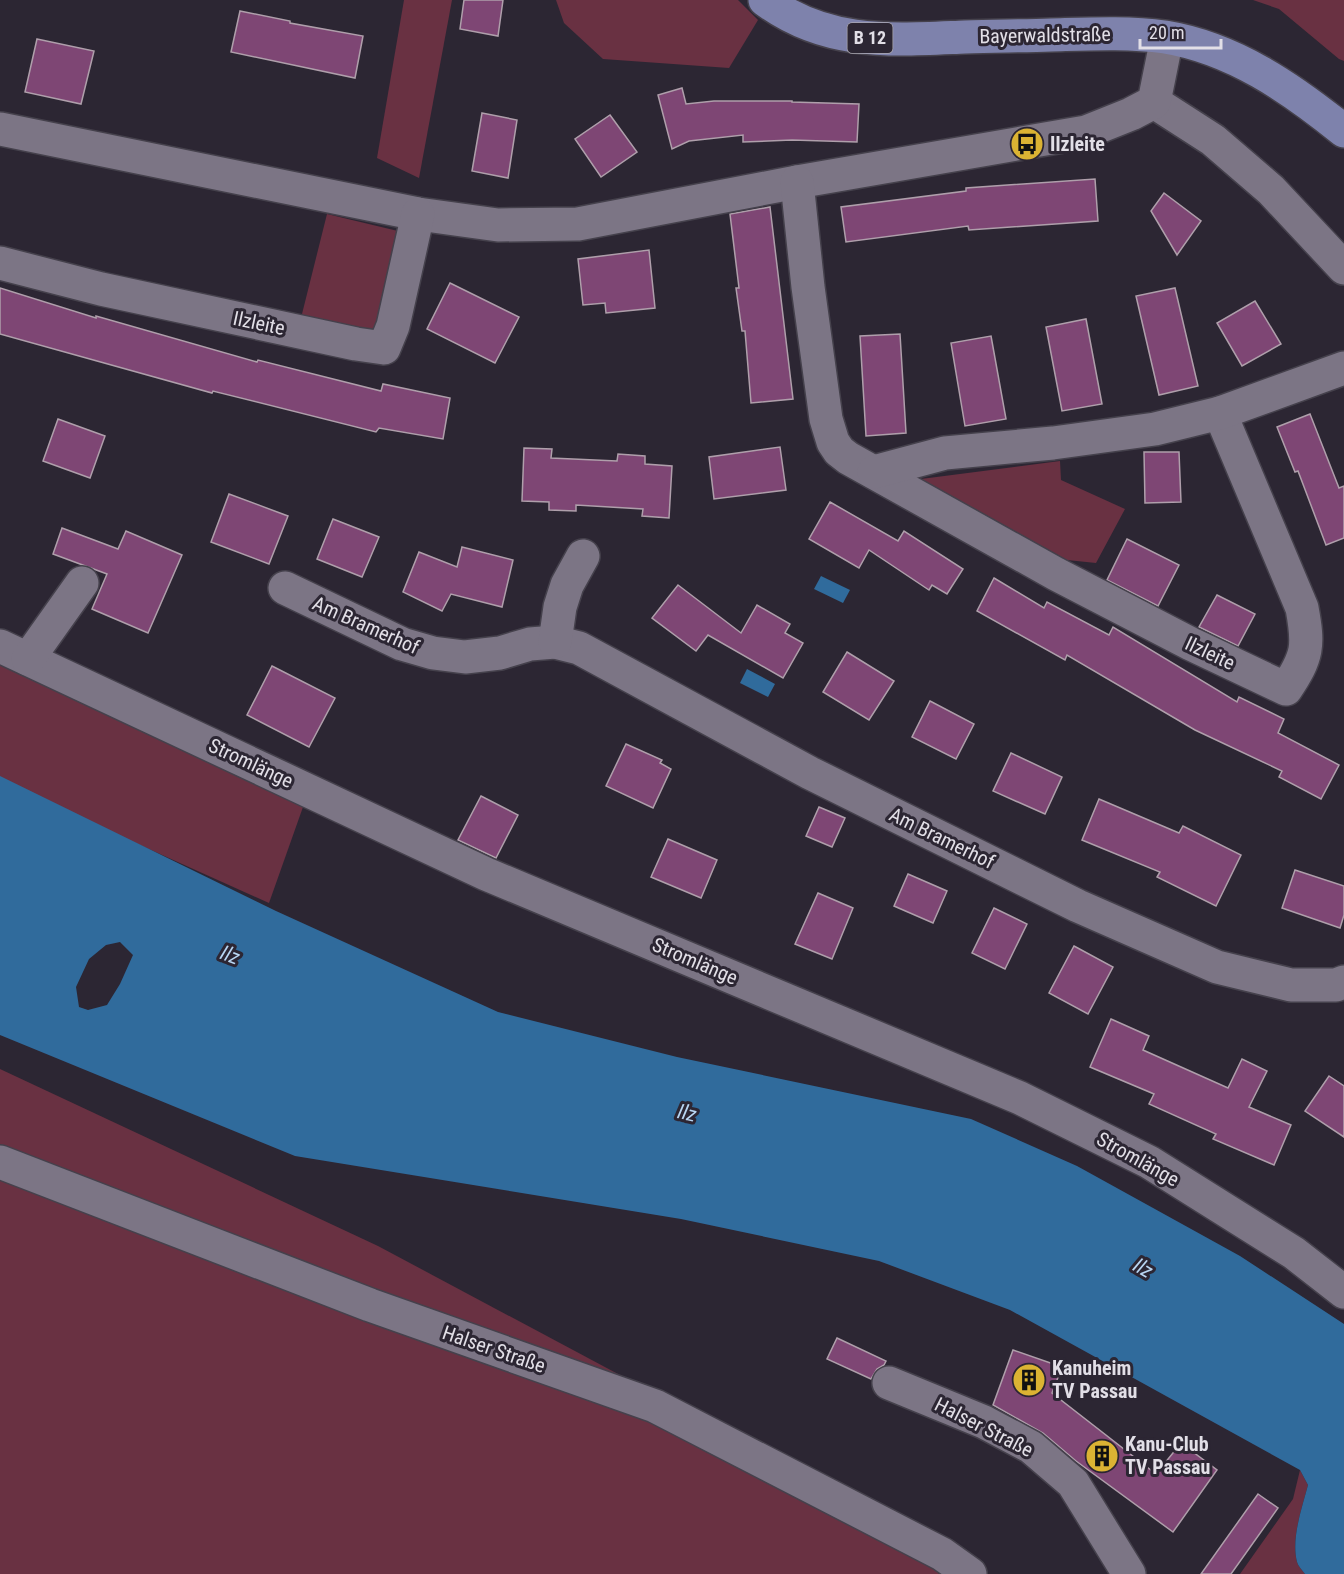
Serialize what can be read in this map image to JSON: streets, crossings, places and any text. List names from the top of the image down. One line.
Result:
{"streets":{"main road":["Bayerwaldstraße","B 12"],"street":["Ilzleite","Am Bramerhof","Stromlänge","Halser Straße"]},"water":["Ilz"],"places":{"bus stop":["Ilzleite"],"building":["Kanuheim TV Passau","Kanu-Club TV Passau"]},"scale_bar":"20 m"}
